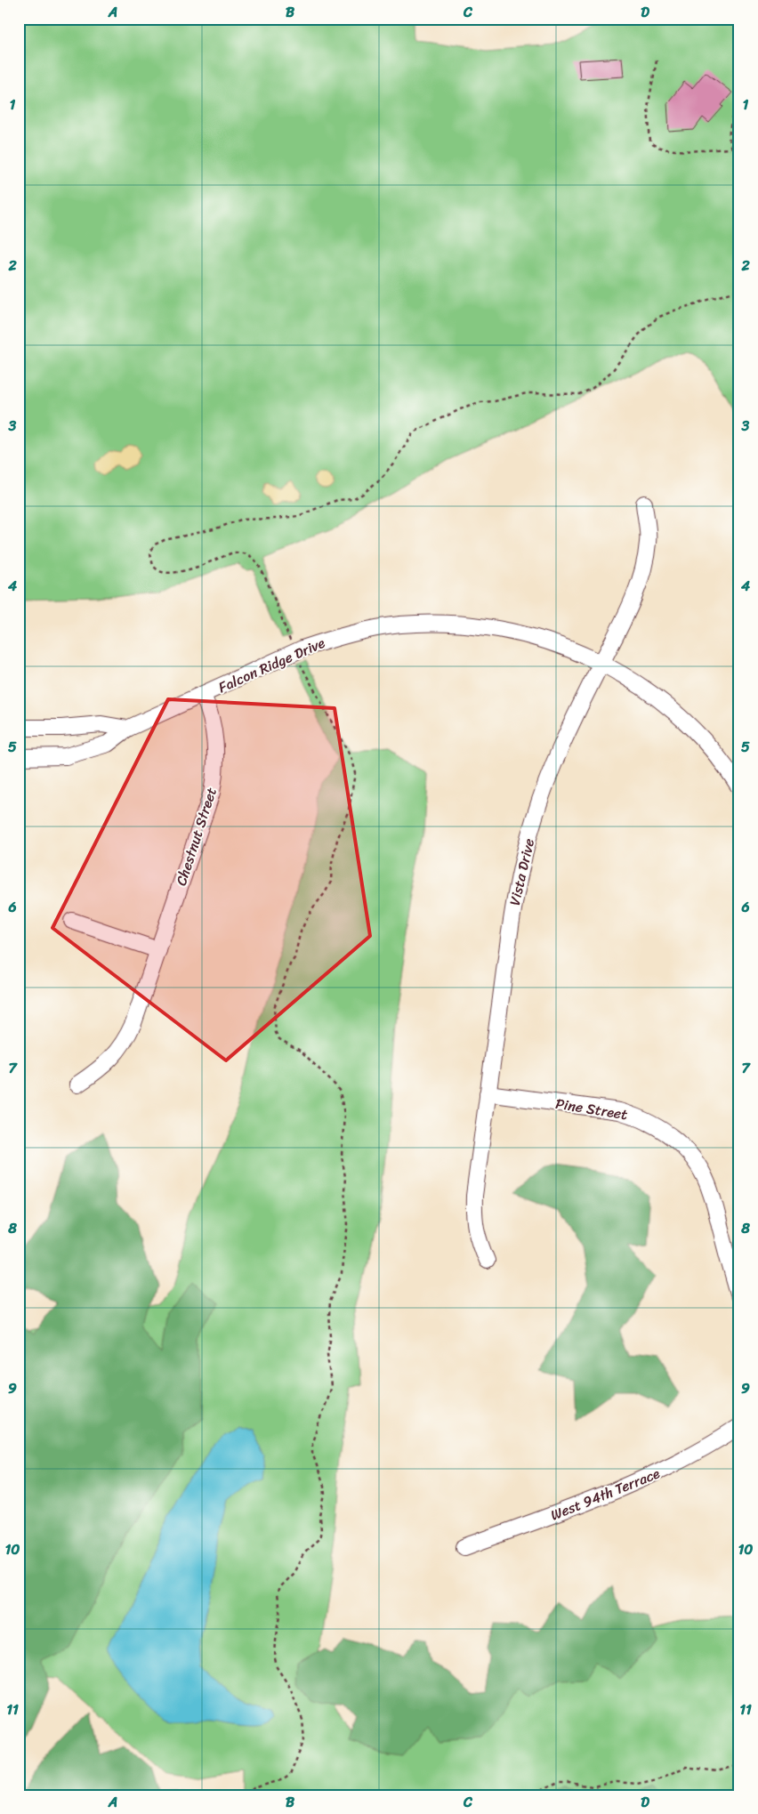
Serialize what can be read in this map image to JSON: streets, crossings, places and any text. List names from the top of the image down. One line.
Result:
{"streets":{"street":["Falcon Ridge Drive","Chestnut Street","Vista Drive","Pine Street","West 94th Terrace"]},"crossings":[["Falcon Ridge Drive","Chestnut Street"],["Falcon Ridge Drive","Vista Drive"],["Vista Drive","Pine Street"]],"grid":{"columns":["A","B","C","D"],"rows":["1","2","3","4","5","6","7","8","9","10","11"]}}
